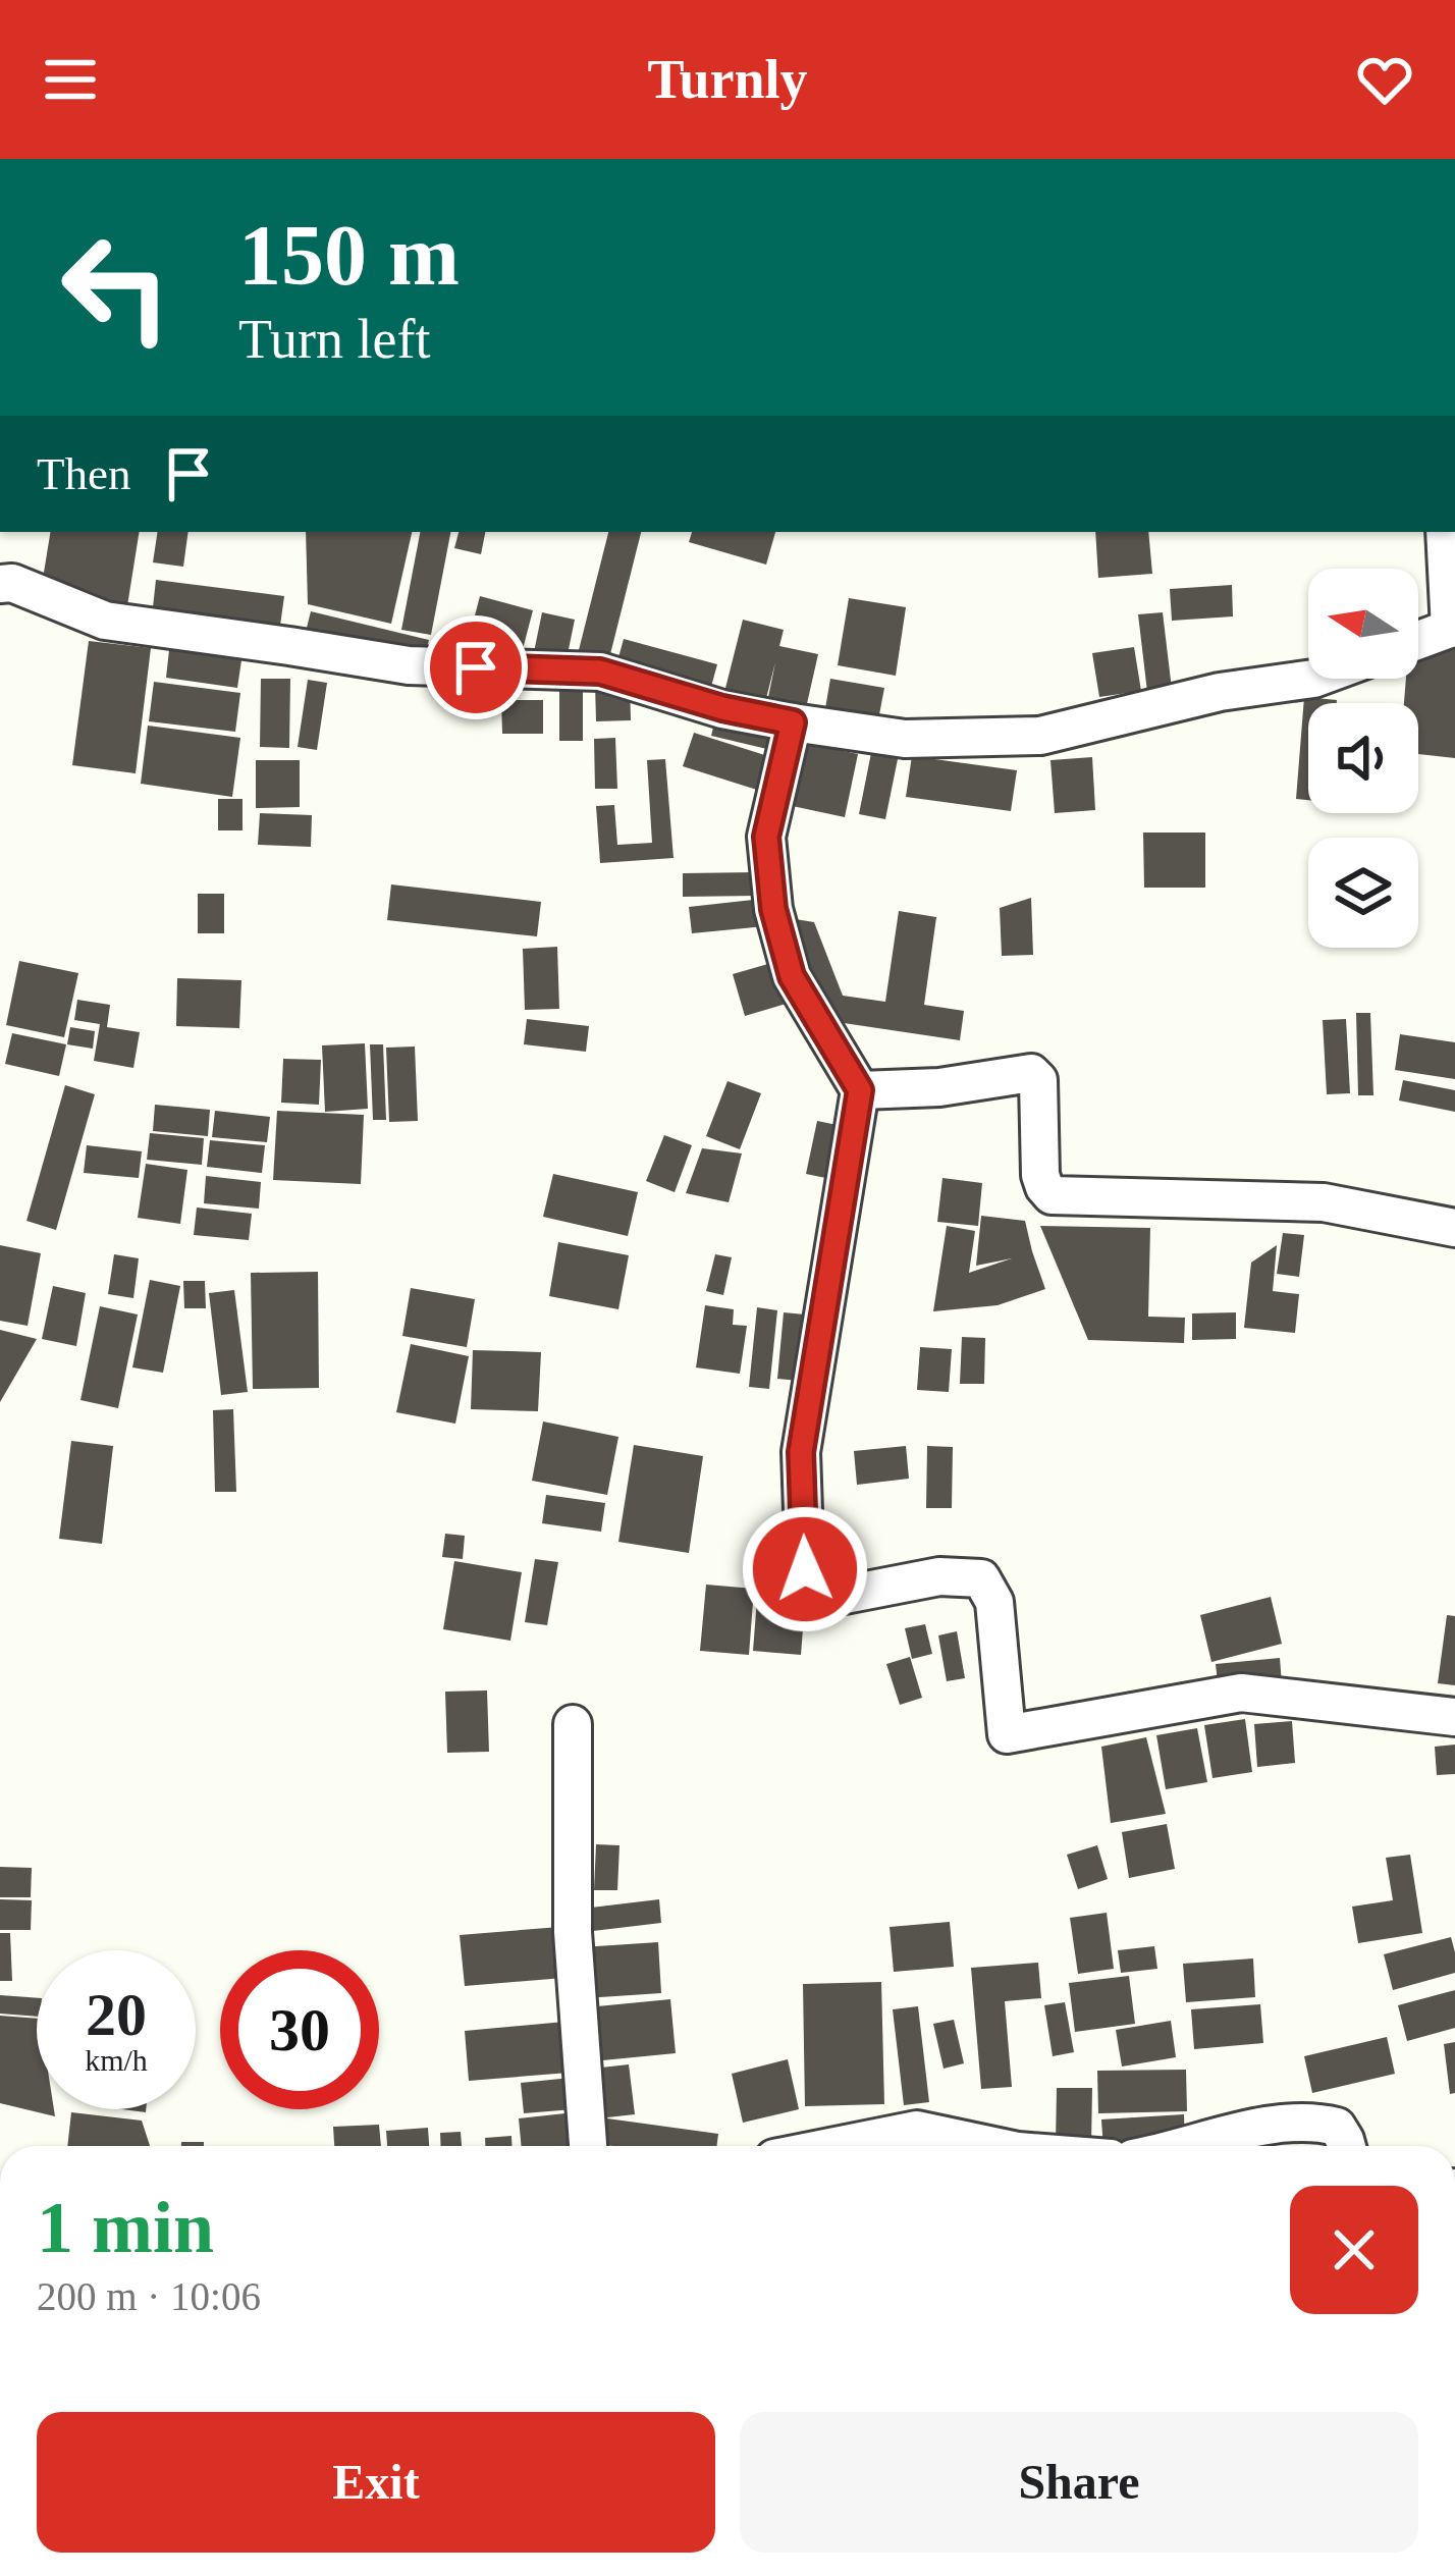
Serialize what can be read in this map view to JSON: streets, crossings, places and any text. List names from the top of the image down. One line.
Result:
{"north":"left","page":{"header":"Turnly","turn":["150 m","Turn left"],"then":"Then","speed":"20 km/h","limit":"30","heading":["1 min","200 m · 10:06"],"buttons":["Exit","Share"]}}
